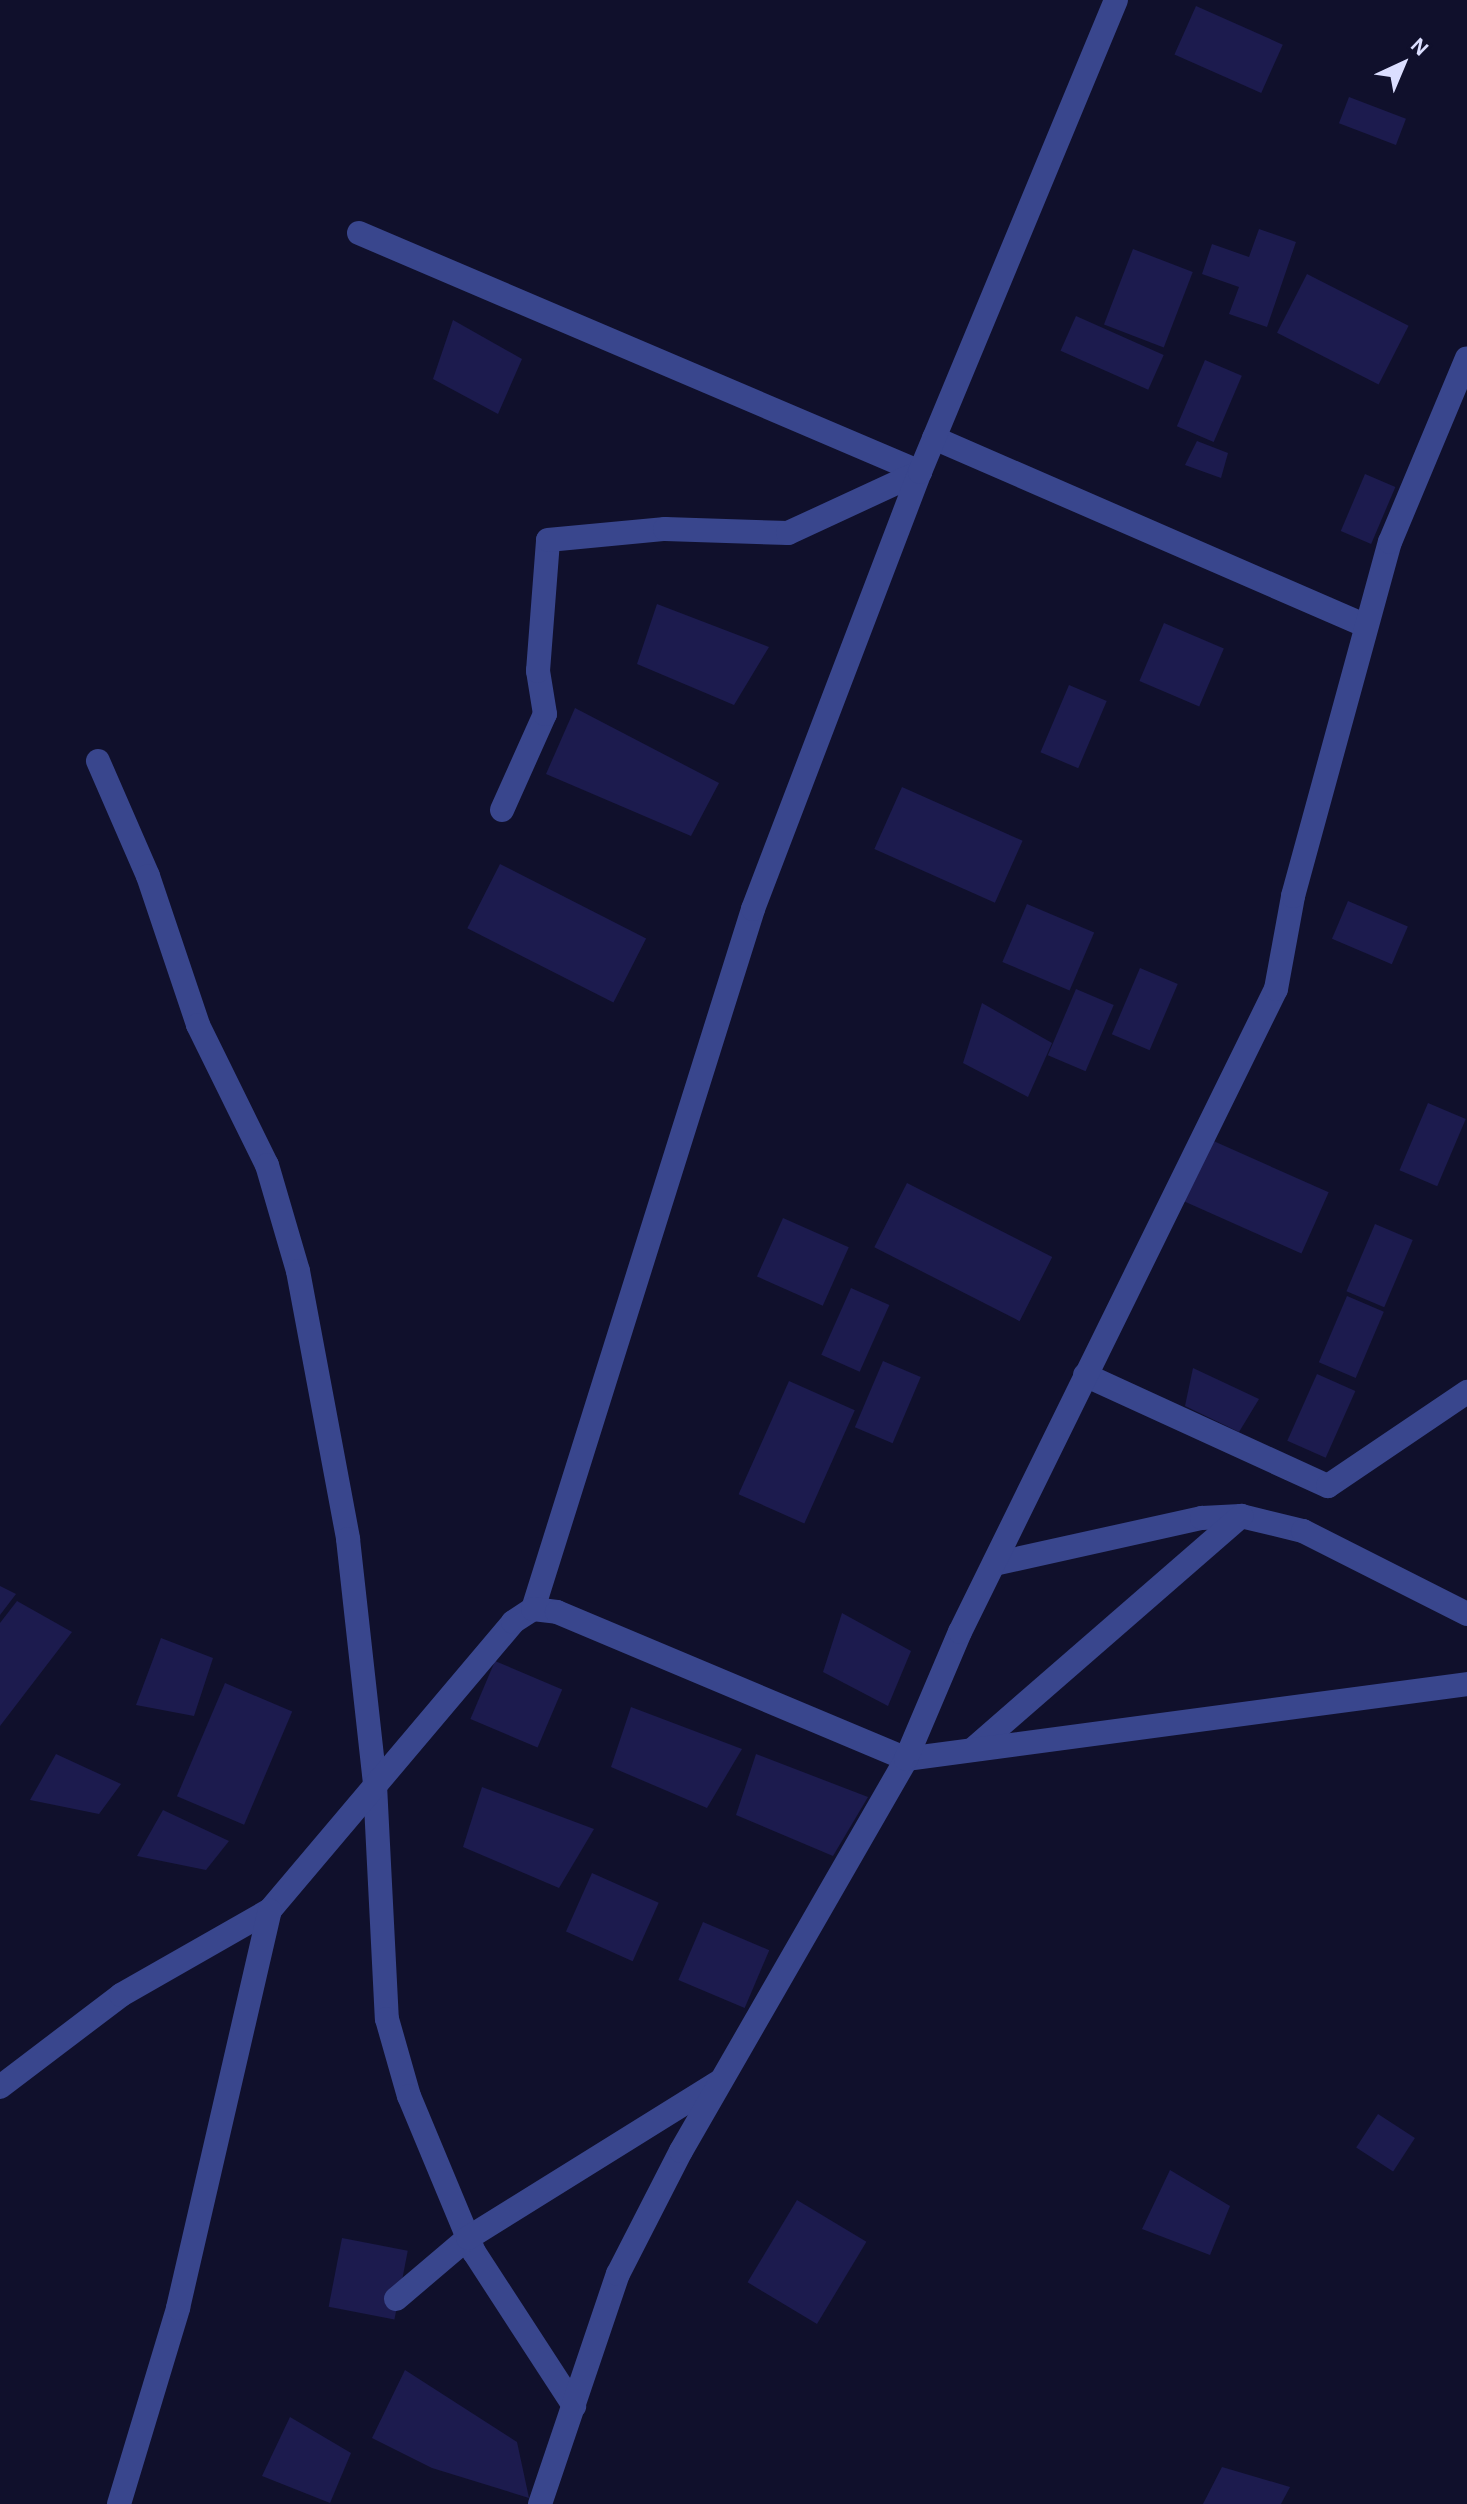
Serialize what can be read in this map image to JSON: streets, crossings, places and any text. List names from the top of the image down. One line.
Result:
{"north":"top right"}
